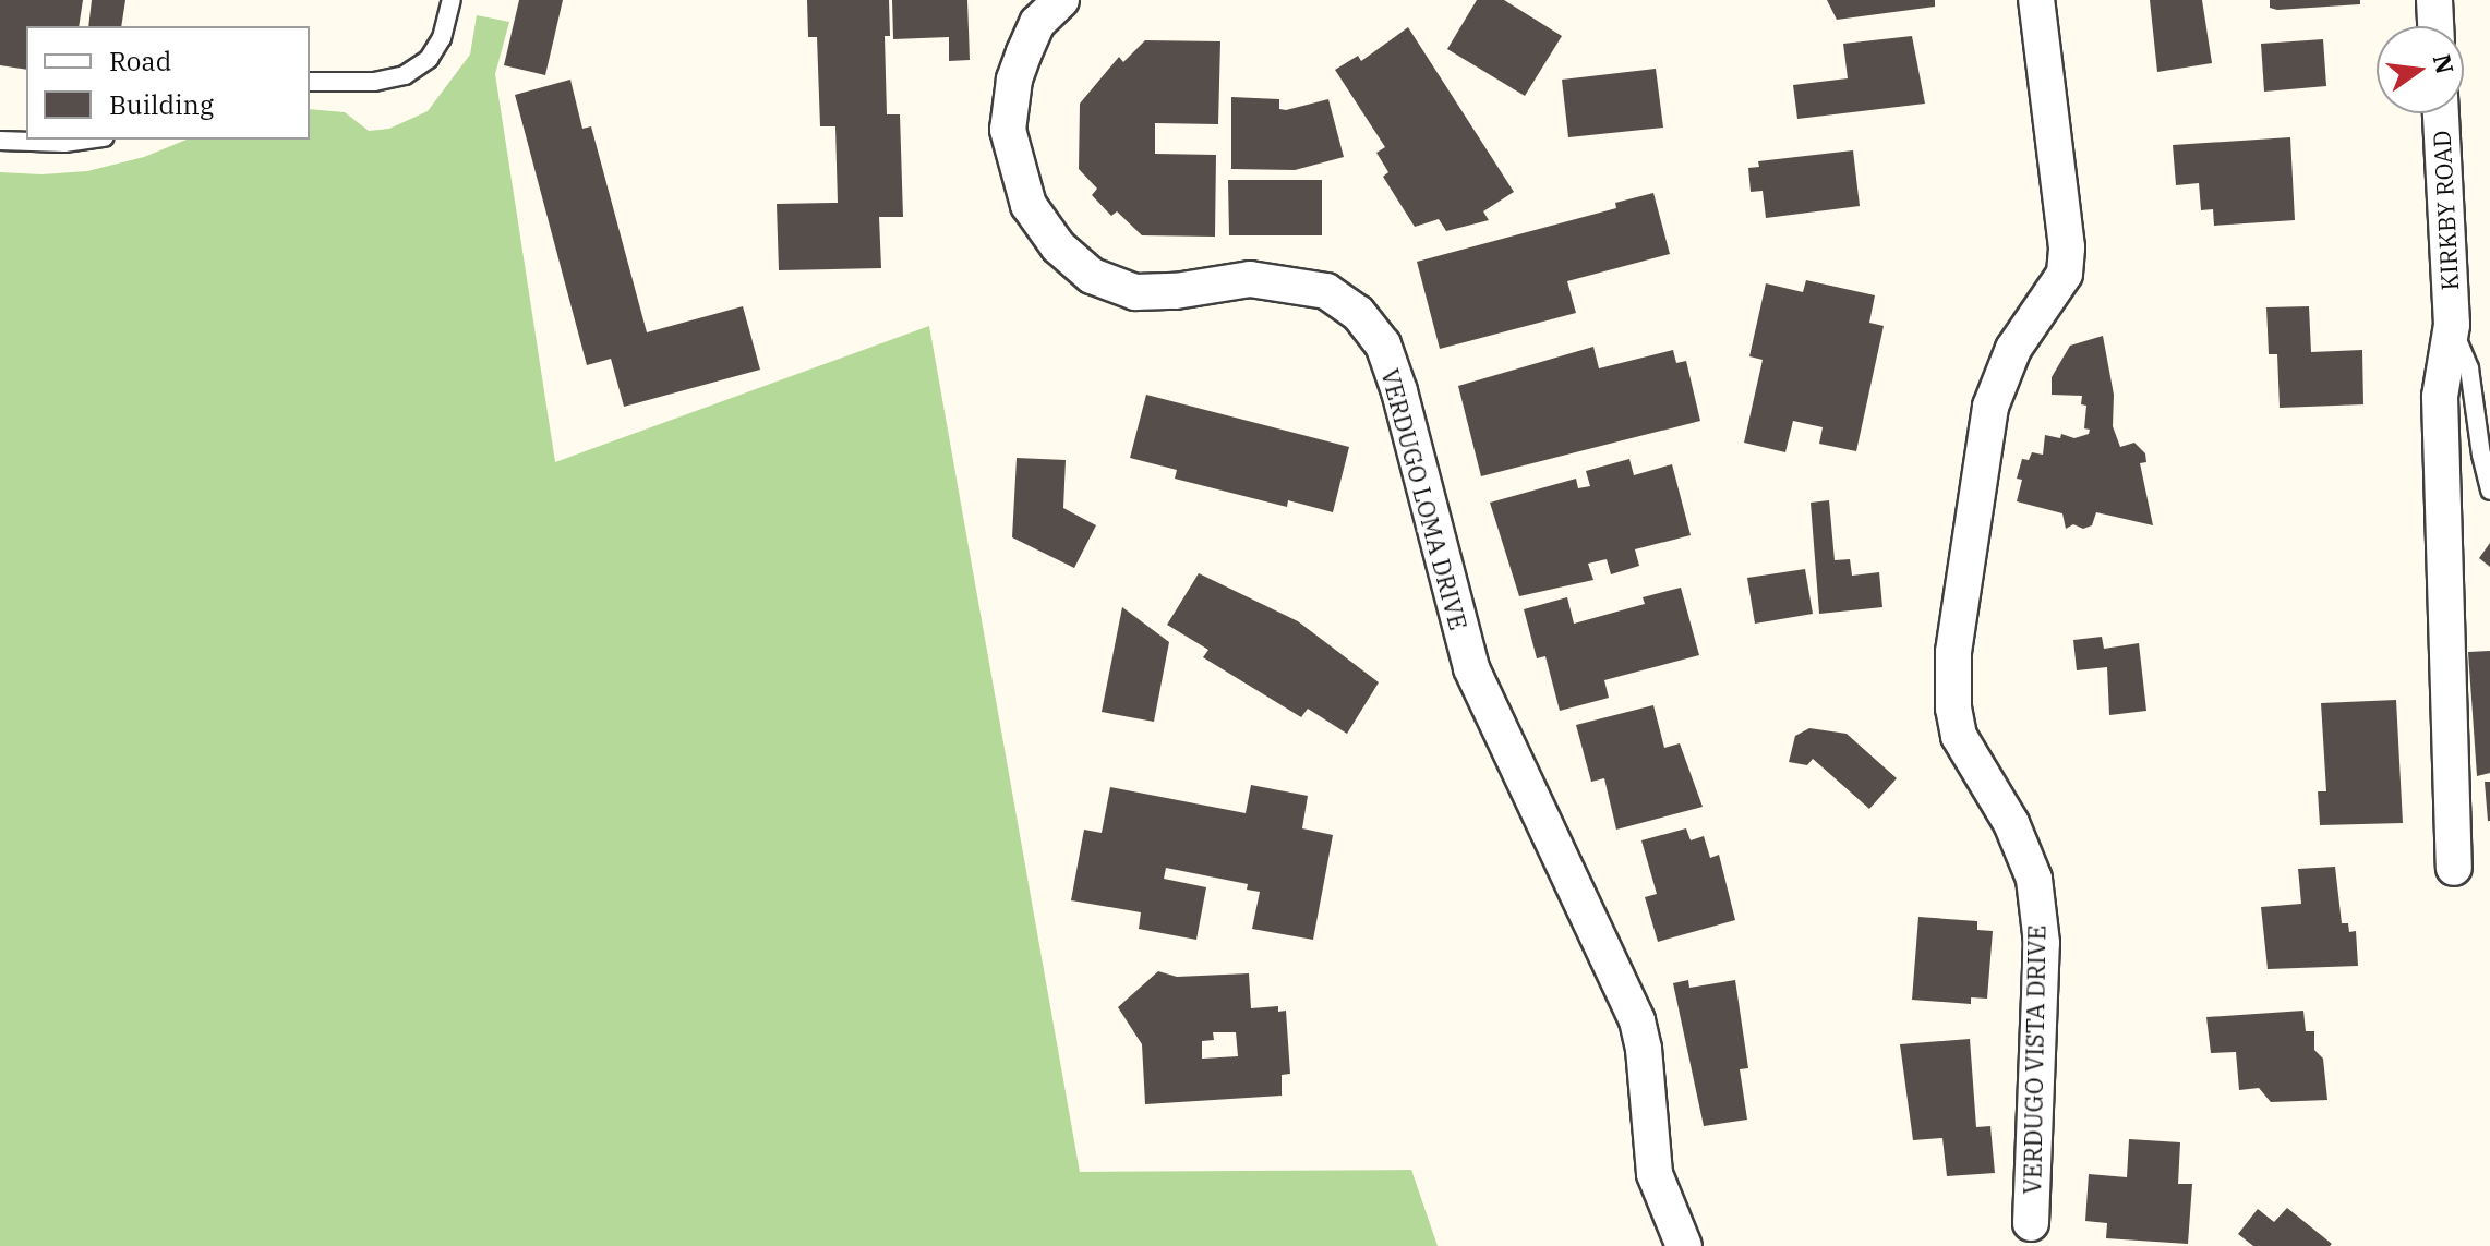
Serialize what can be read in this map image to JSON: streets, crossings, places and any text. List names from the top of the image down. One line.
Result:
{"streets":{"street":["KIRKBY ROAD","VERDUGO LOMA DRIVE","VERDUGO VISTA DRIVE"]},"legend":["Road","Building"],"north":"right"}
